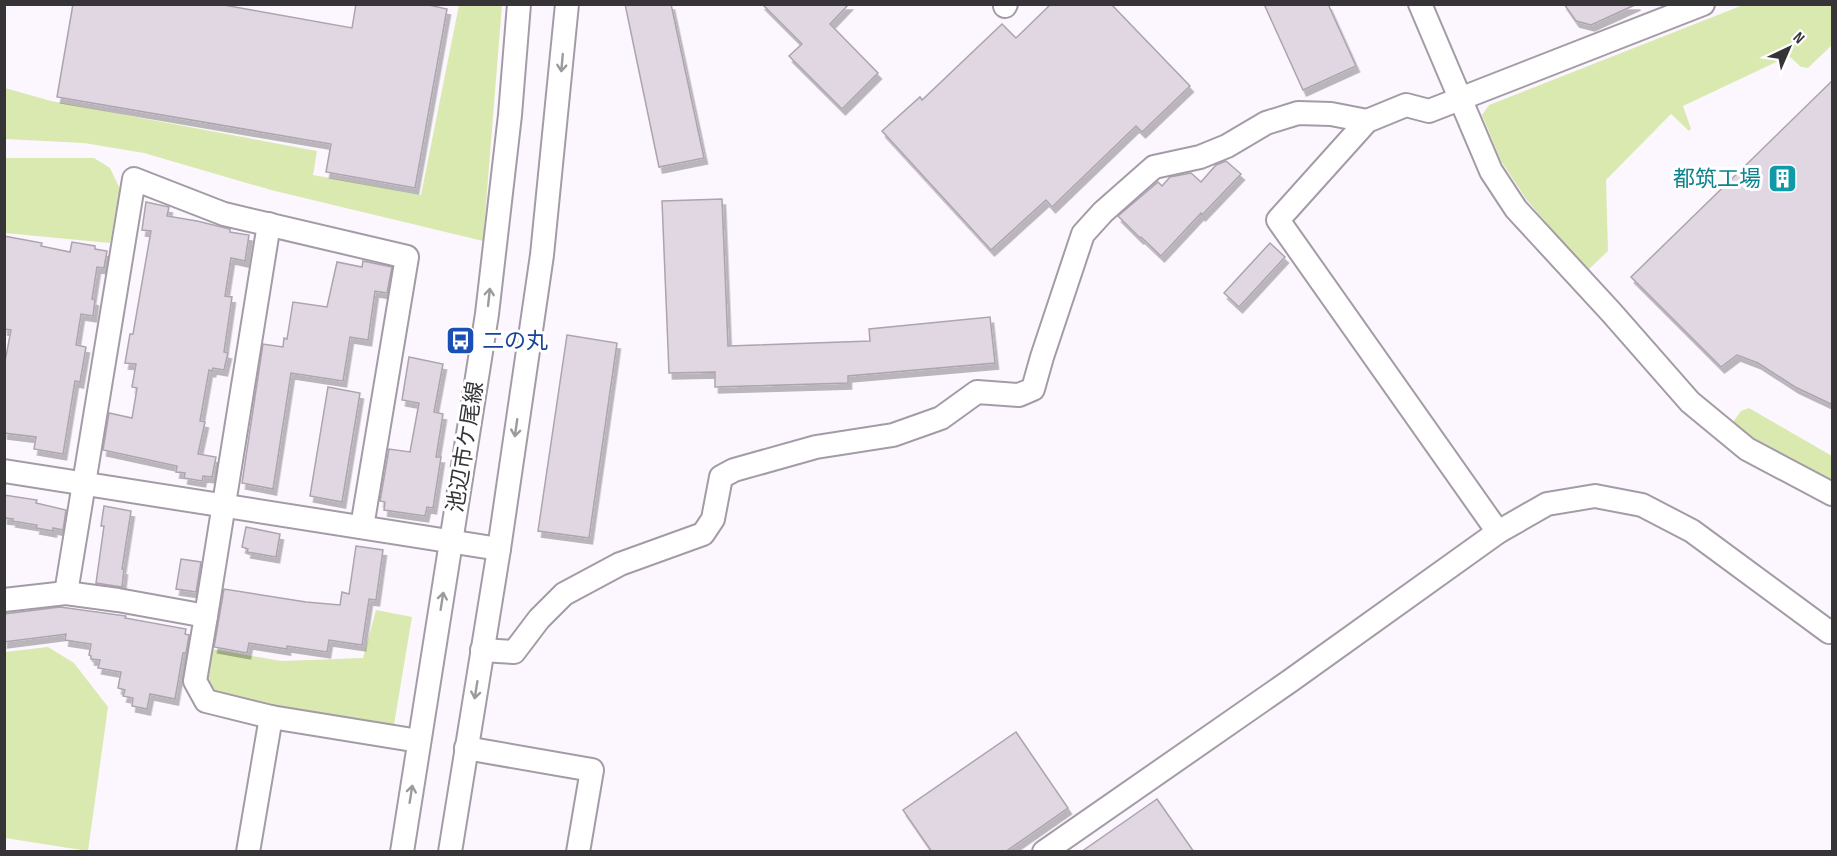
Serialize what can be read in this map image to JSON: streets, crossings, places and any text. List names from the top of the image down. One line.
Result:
{"streets":{"street":["池辺市ケ尾線"]},"places":{"building":["都筑工場"],"bus stop":["二の丸"]},"north":"top right"}
